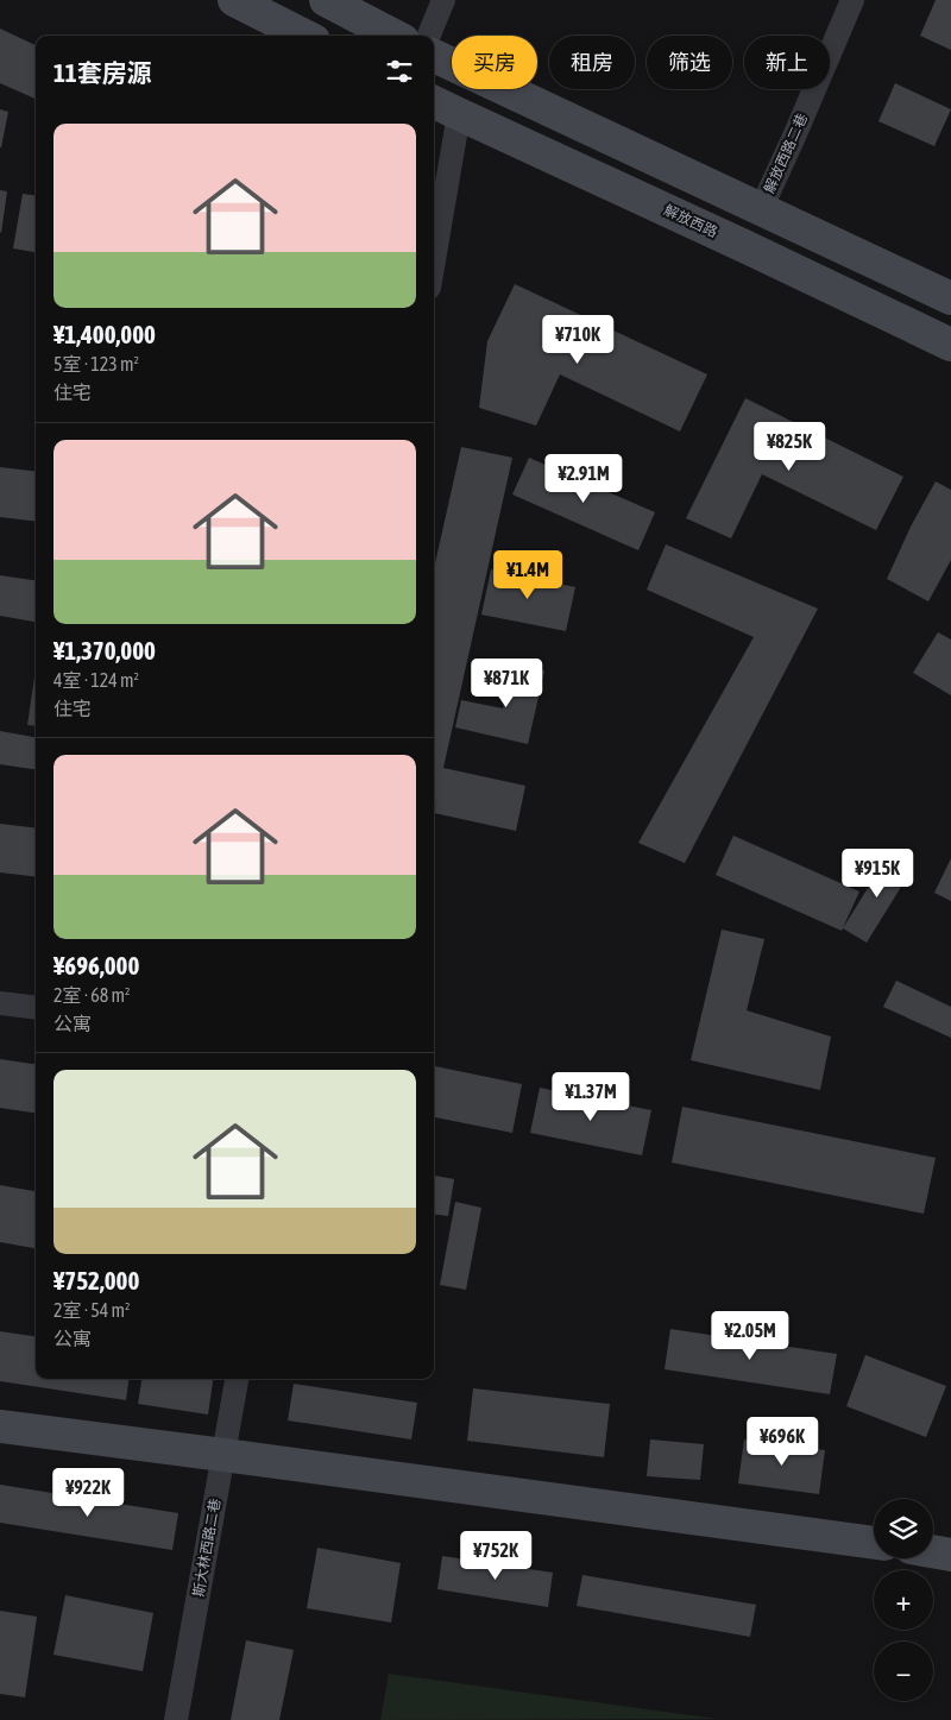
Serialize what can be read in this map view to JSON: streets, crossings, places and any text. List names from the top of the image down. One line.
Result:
{"streets":{"main road":["解放西路"],"street":["解放西路二巷","斯大林西路二巷"]},"page":{"chip":["买房","租房","筛选","新上"],"heading":"11套房源","list":[{"name":"¥1,400,000","note":"5室 · 123 m² · 住宅"},{"name":"¥1,370,000","note":"4室 · 124 m² · 住宅"},{"name":"¥696,000","note":"2室 · 68 m² · 公寓"},{"name":"¥752,000","note":"2室 · 54 m² · 公寓"}],"price":["¥710K","¥825K","¥2.91M","¥1.4M","¥871K","¥915K","¥1.37M","¥2.05M","¥696K","¥922K","¥752K"],"map_buttons":["+","−"]}}
